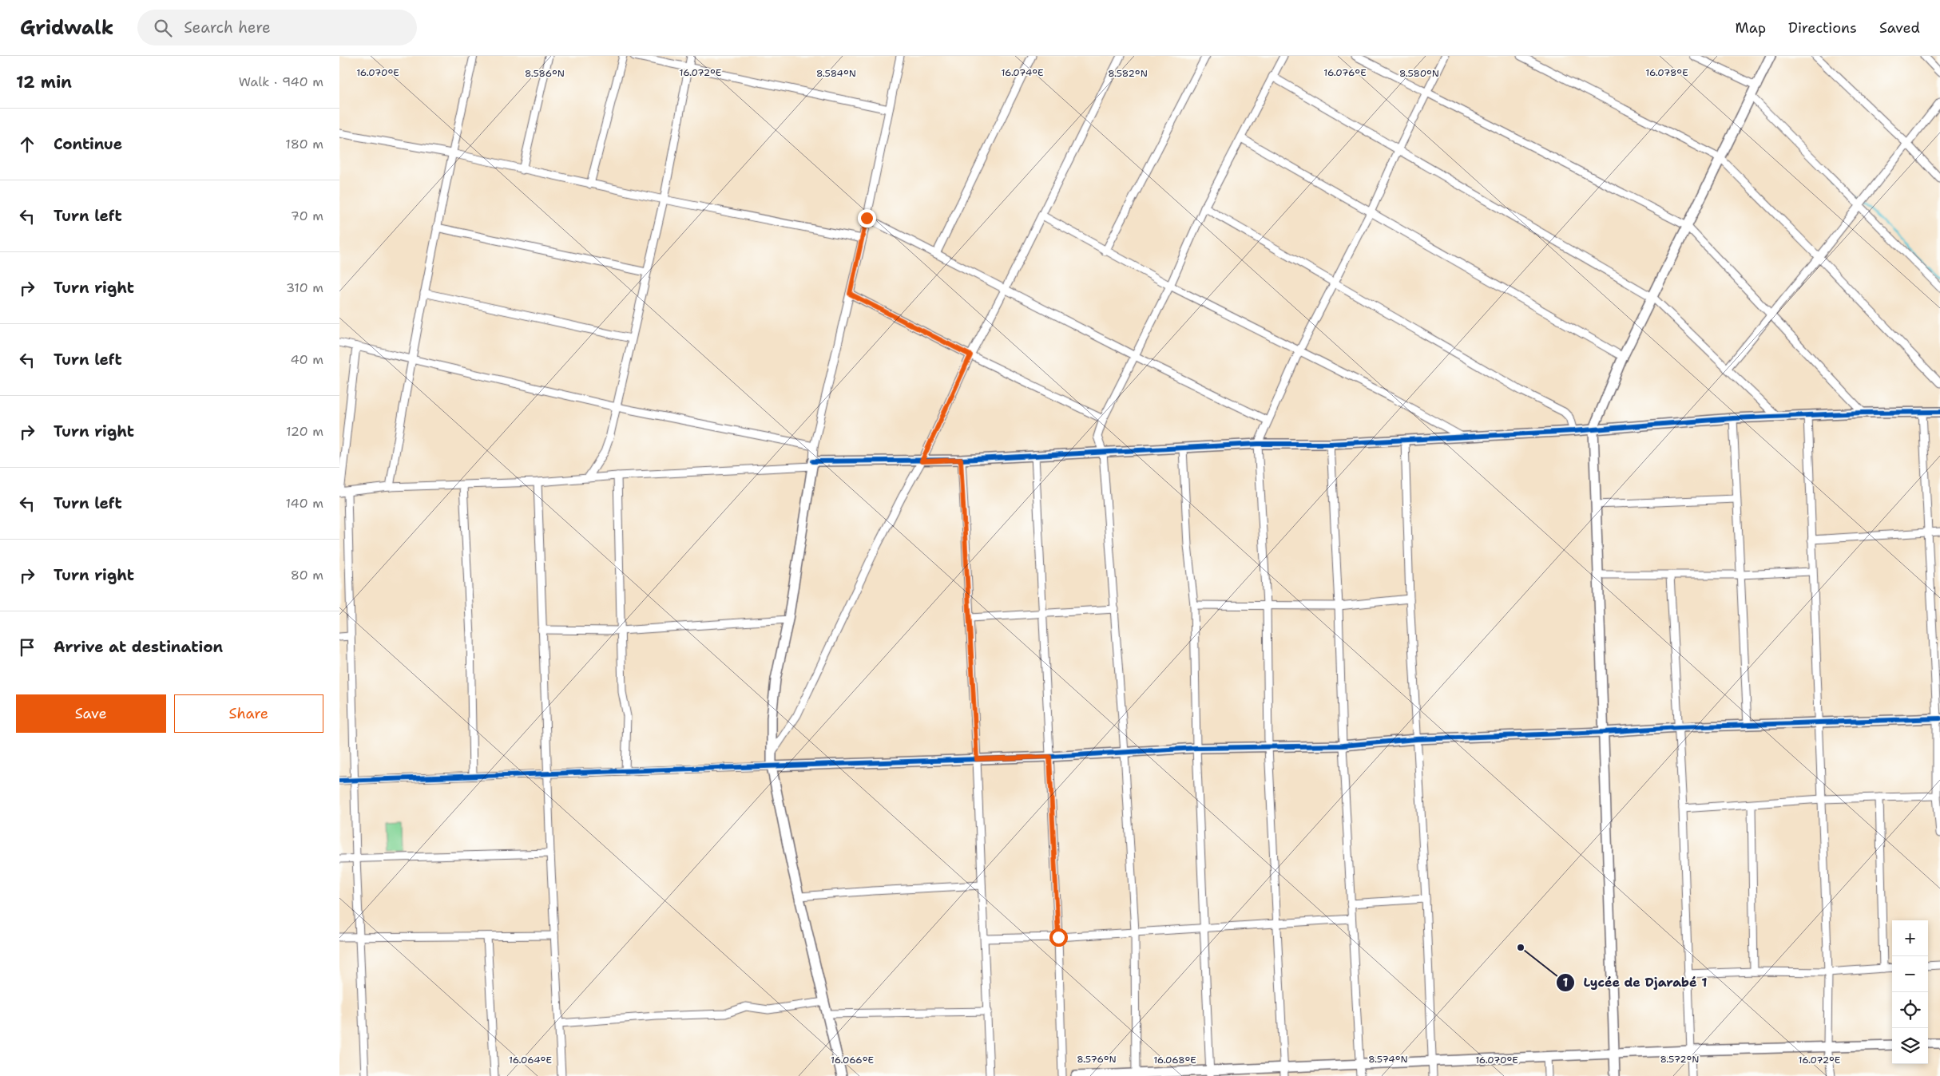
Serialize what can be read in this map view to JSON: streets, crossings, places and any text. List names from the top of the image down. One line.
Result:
{"places":["Lycée de Djarabé 1"],"page":{"header":"Gridwalk","search":"Search here","nav":["Map","Directions","Saved"],"heading":["12 min","Walk · 940 m"],"list":[["Continue","180 m"],["Turn left","70 m"],["Turn right","310 m"],["Turn left","40 m"],["Turn right","120 m"],["Turn left","140 m"],["Turn right","80 m"],"Arrive at destination"],"buttons":["Save","Share"],"map_buttons":["+","−"]},"coordinates":["16.070°E","16.072°E","16.074°E","16.076°E","16.078°E","8.586°N","8.584°N","8.582°N","8.580°N","8.576°N","8.574°N","8.572°N","16.064°E","16.066°E","16.068°E"]}
